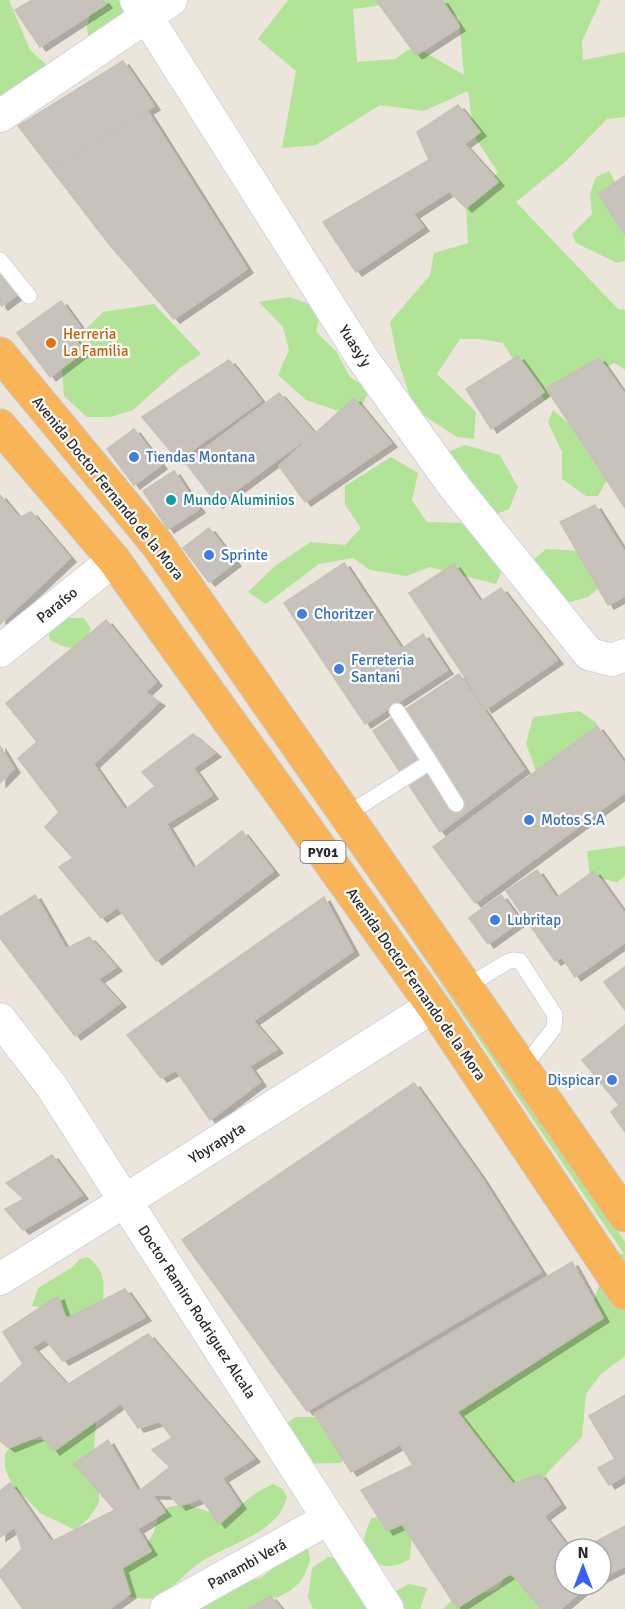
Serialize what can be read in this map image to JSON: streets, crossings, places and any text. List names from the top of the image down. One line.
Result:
{"streets":{"highway":["Avenida Doctor Fernando de la Mora","PY01"],"street":["Yuasy'y","Paraíso","Ybyrapyta","Doctor Ramiro Rodriguez Alcala","Panambi Verá"]},"crossings":[["Avenida Doctor Fernando de la Mora","Paraíso"],["Avenida Doctor Fernando de la Mora","Ybyrapyta"],["Ybyrapyta","Doctor Ramiro Rodriguez Alcala"],["Doctor Ramiro Rodriguez Alcala","Panambi Verá"]],"places":["Herreria La Familia","Tiendas Montana","Mundo Aluminios","Sprinte","Choritzer","Ferreteria Santani","Motos S.A","Lubritap","Dispicar"],"north":"top"}
